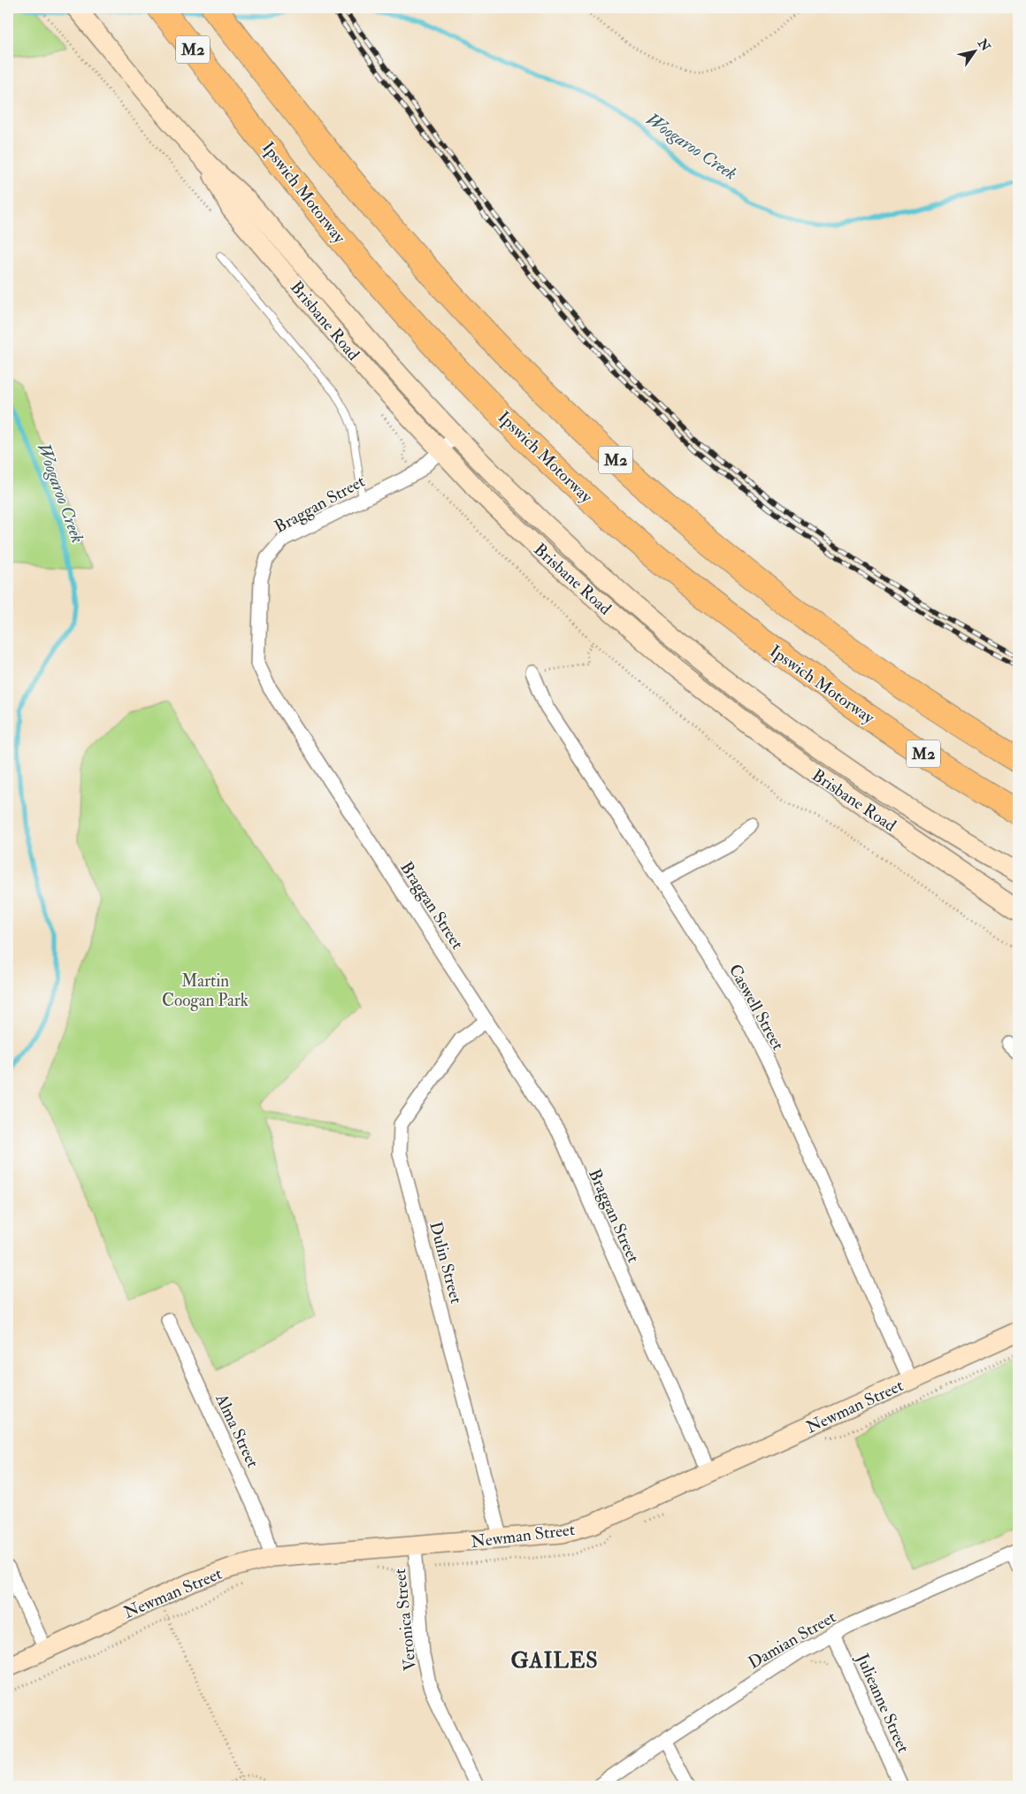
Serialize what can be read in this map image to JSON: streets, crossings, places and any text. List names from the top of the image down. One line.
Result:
{"streets":{"highway":["M2","Ipswich Motorway"],"main road":["Brisbane Road","Newman Street"],"street":["Braggan Street","Caswell Street","Dulin Street","Alma Street","Veronica Street","Damian Street","Julieanne Street"]},"crossings":[["Brisbane Road","Braggan Street"],["Braggan Street","Dulin Street"],["Braggan Street","Newman Street"],["Caswell Street","Newman Street"],["Dulin Street","Newman Street"],["Newman Street","Alma Street"],["Newman Street","Veronica Street"],["Damian Street","Julieanne Street"]],"districts":["GAILES"],"water":["Woogaroo Creek"],"parks":["Martin Coogan Park"],"north":"top right"}
